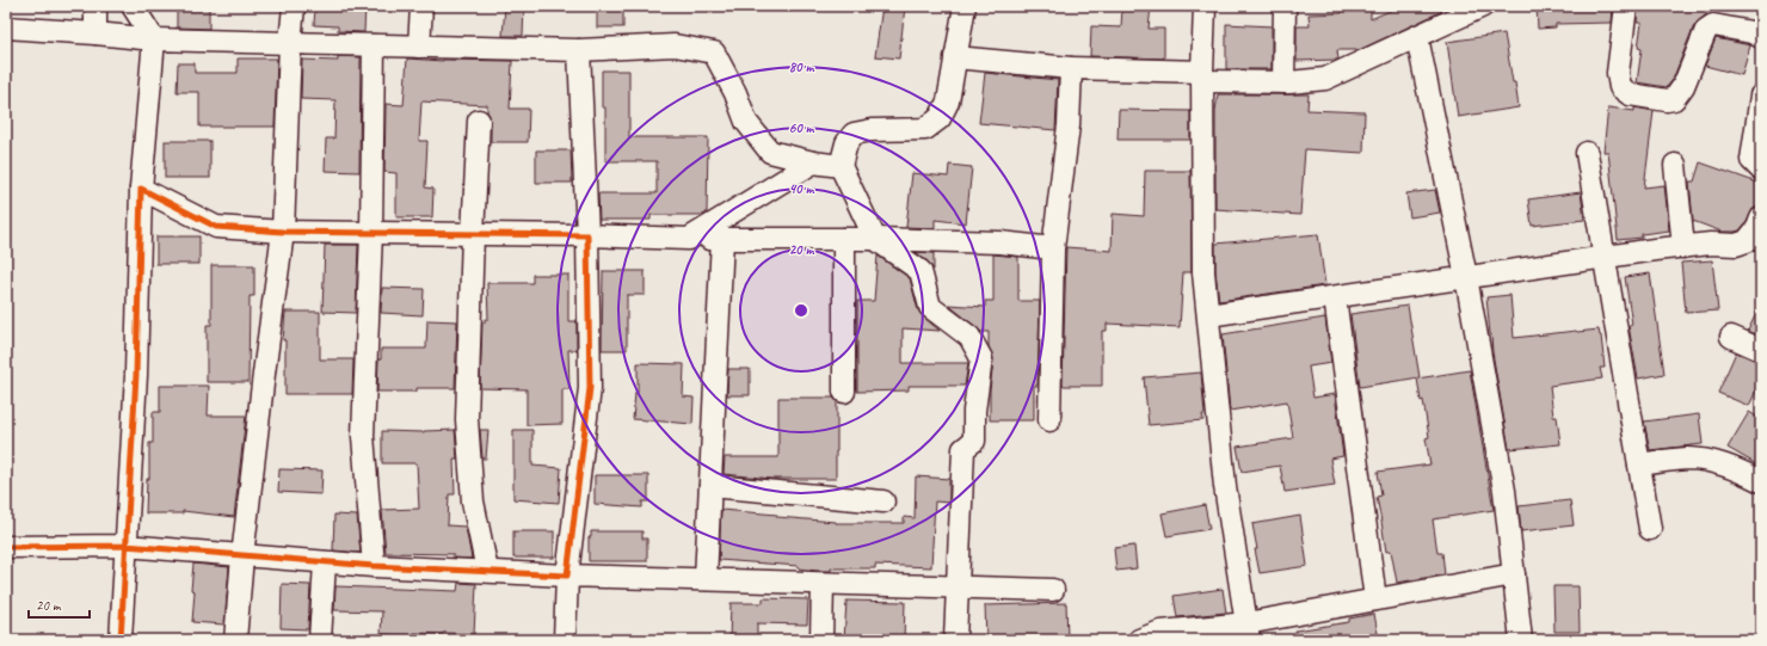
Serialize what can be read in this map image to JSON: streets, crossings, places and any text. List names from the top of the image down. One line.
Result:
{"scale_bar":"20 m","rings":["80 m","60 m","40 m","20 m"]}
